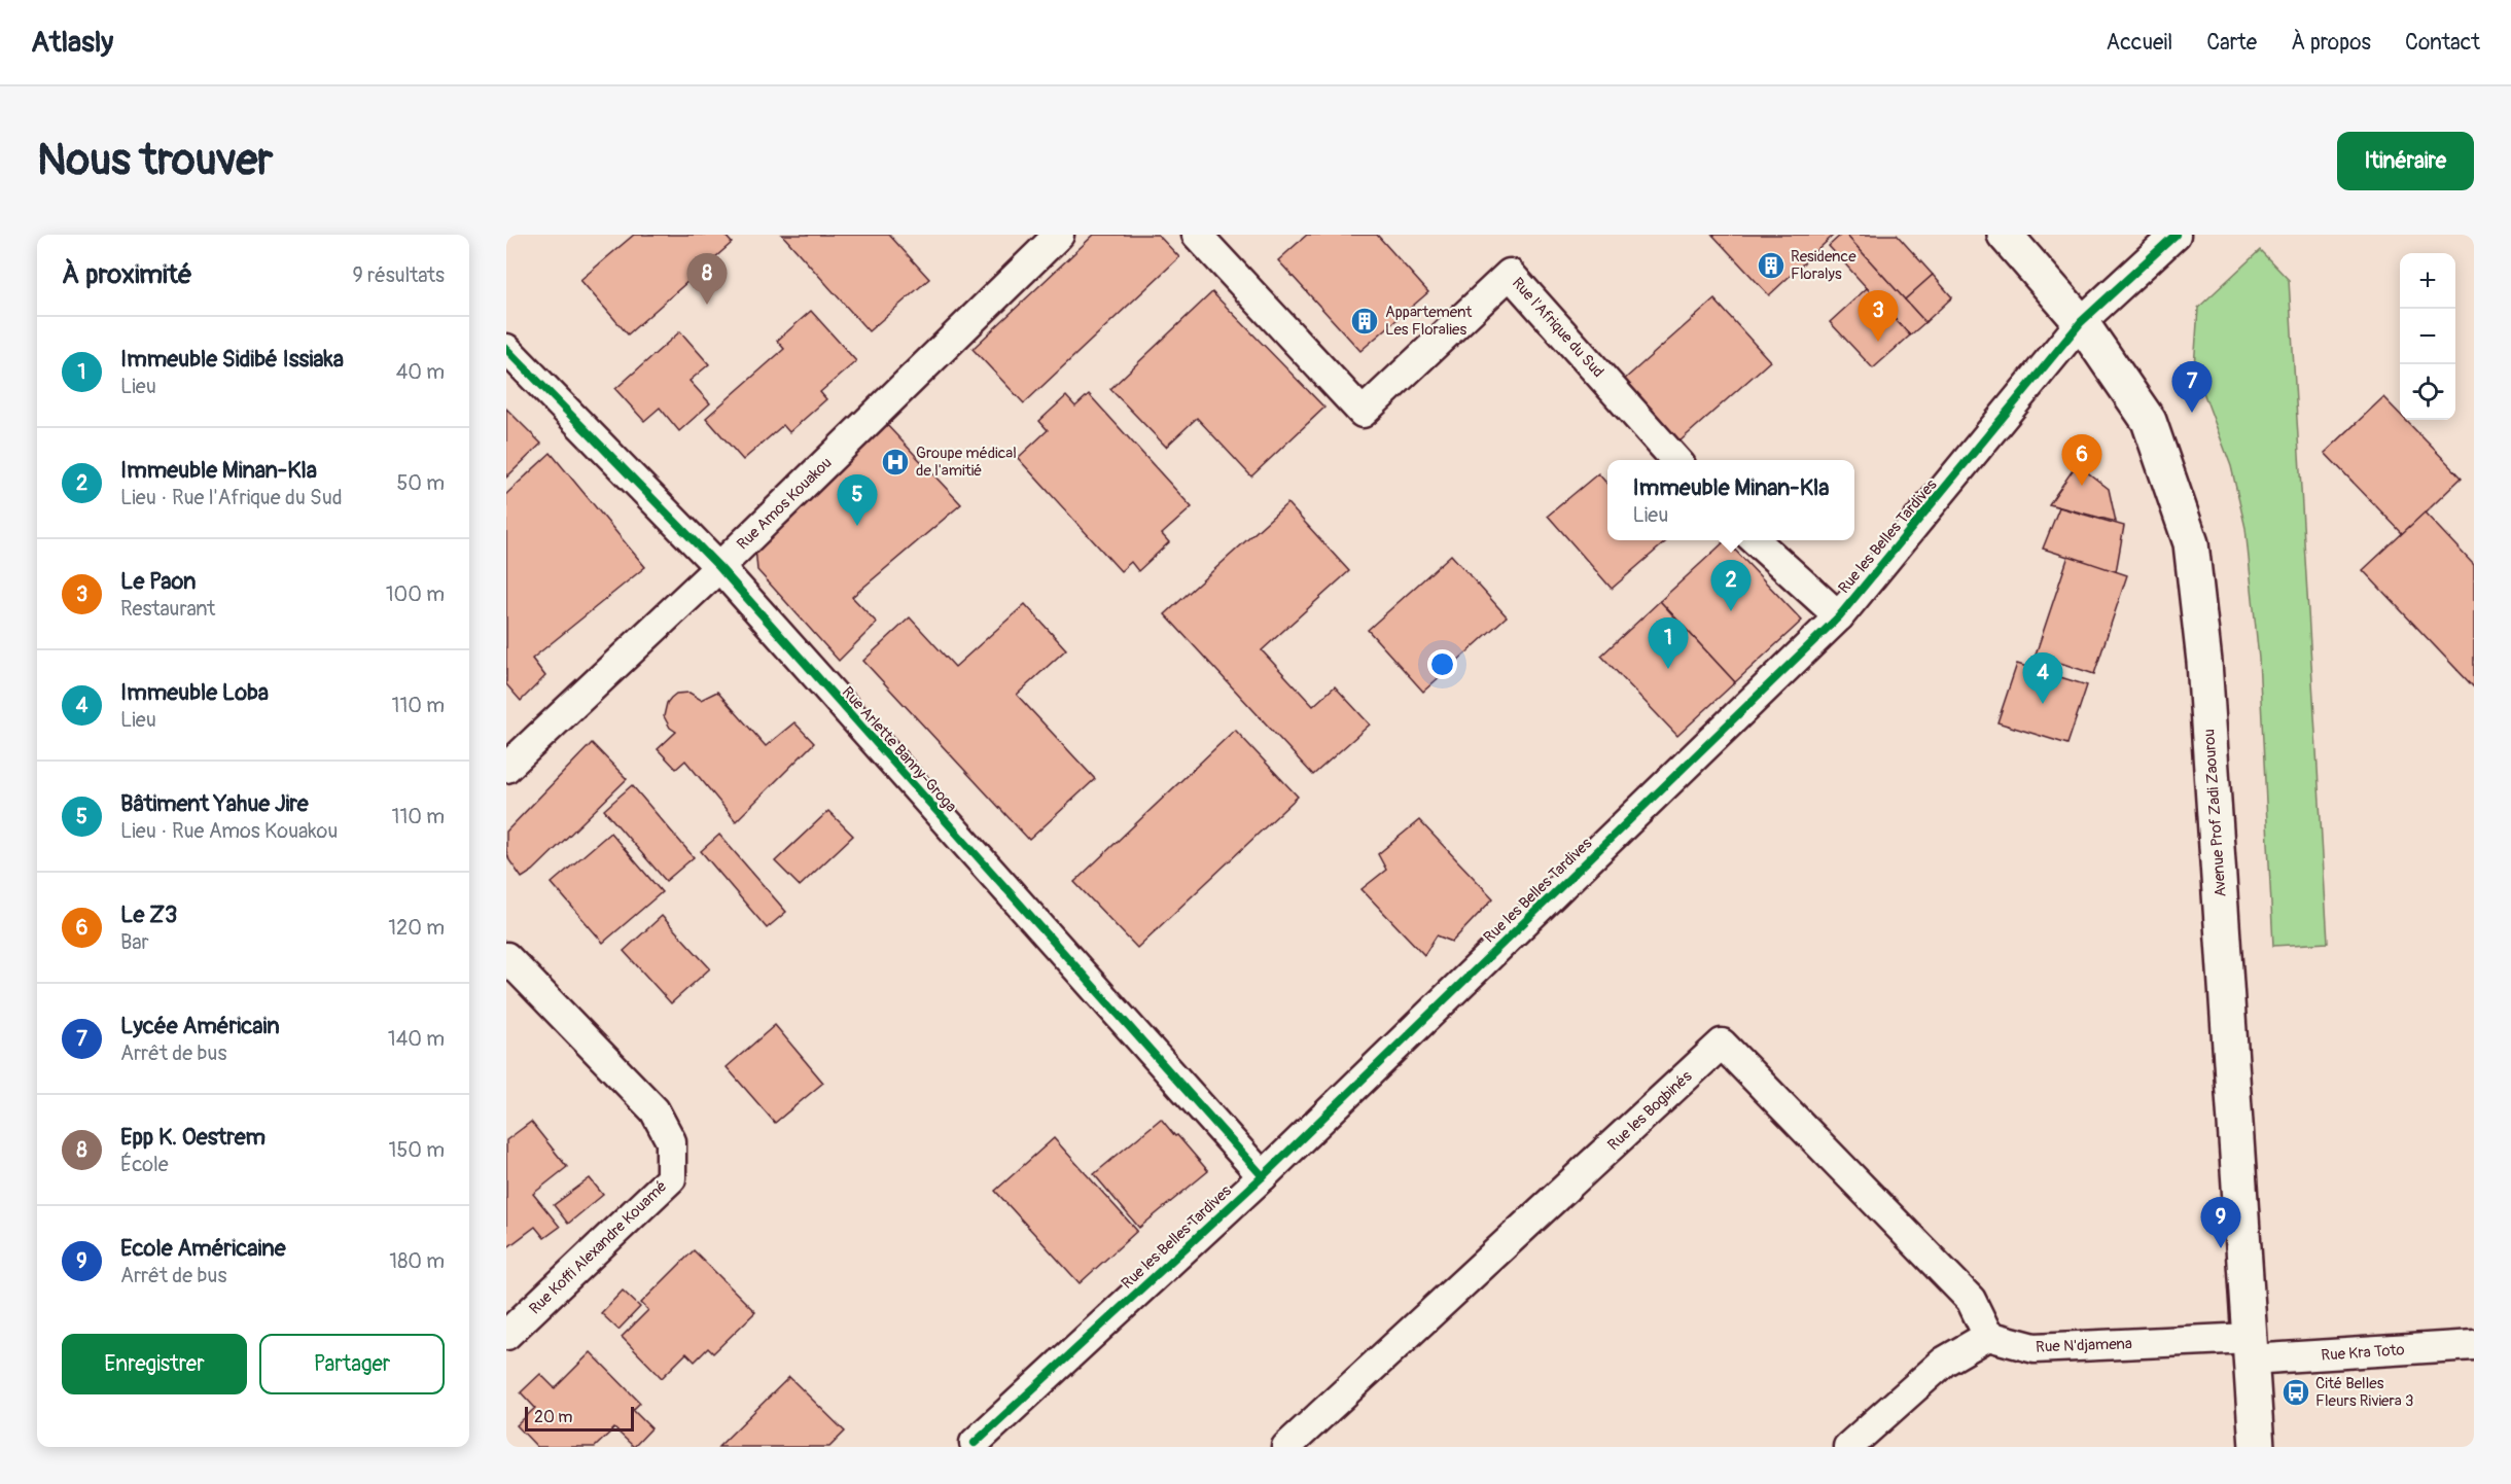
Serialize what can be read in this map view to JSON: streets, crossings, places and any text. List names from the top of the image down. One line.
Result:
{"streets":{"main road":["Avenue Prof Zadi Zaourou"],"street":["Rue l'Afrique du Sud","Rue Amos Kouakou","Rue les Belles Tardives","Rue Arlette Banny-Groga","Rue les Bogbinés","Rue Koffi Alexandre Kouamé","Rue N'djamena","Rue Kra Toto"]},"crossings":[["Rue Amos Kouakou","Rue Arlette Banny-Groga"],["Rue les Belles Tardives","Rue Arlette Banny-Groga"],["Rue les Belles Tardives","Avenue Prof Zadi Zaourou"],["Avenue Prof Zadi Zaourou","Rue N'djamena"],["Avenue Prof Zadi Zaourou","Rue Kra Toto"],["Rue les Bogbinés","Rue N'djamena"],["Rue N'djamena","Rue Kra Toto"]],"places":{"building":["Residence Floralys","Appartement Les Floralies"],"hospital":["Groupe médical de l'amitié"],"bus stop":["Cité Belles Fleurs Riviera 3"]},"scale_bar":"20 m","page":{"header":"Atlasly","nav":["Accueil","Carte","À propos","Contact"],"buttons":["Itinéraire",["Enregistrer","Partager"]],"title":"Nous trouver","heading":["À proximité","9 résultats"],"map_buttons":["+","−"],"pins":["8","3","7","6","5","2","1","4","9"],"list":[{"mark":"1","name":"Immeuble Sidibé Issiaka","note":"Lieu","value":"40 m"},{"mark":"2","name":"Immeuble Minan-Kla","note":"Lieu · Rue l'Afrique du Sud","value":"50 m"},{"mark":"3","name":"Le Paon","note":"Restaurant","value":"100 m"},{"mark":"4","name":"Immeuble Loba","note":"Lieu","value":"110 m"},{"mark":"5","name":"Bâtiment Yahue Jire","note":"Lieu · Rue Amos Kouakou","value":"110 m"},{"mark":"6","name":"Le Z3","note":"Bar","value":"120 m"},{"mark":"7","name":"Lycée Américain","note":"Arrêt de bus","value":"140 m"},{"mark":"8","name":"Epp K. Oestrem","note":"École","value":"150 m"},{"mark":"9","name":"Ecole Américaine","note":"Arrêt de bus","value":"180 m"}],"popup":["Immeuble Minan-Kla","Lieu"],"scale":"20 m"}}
